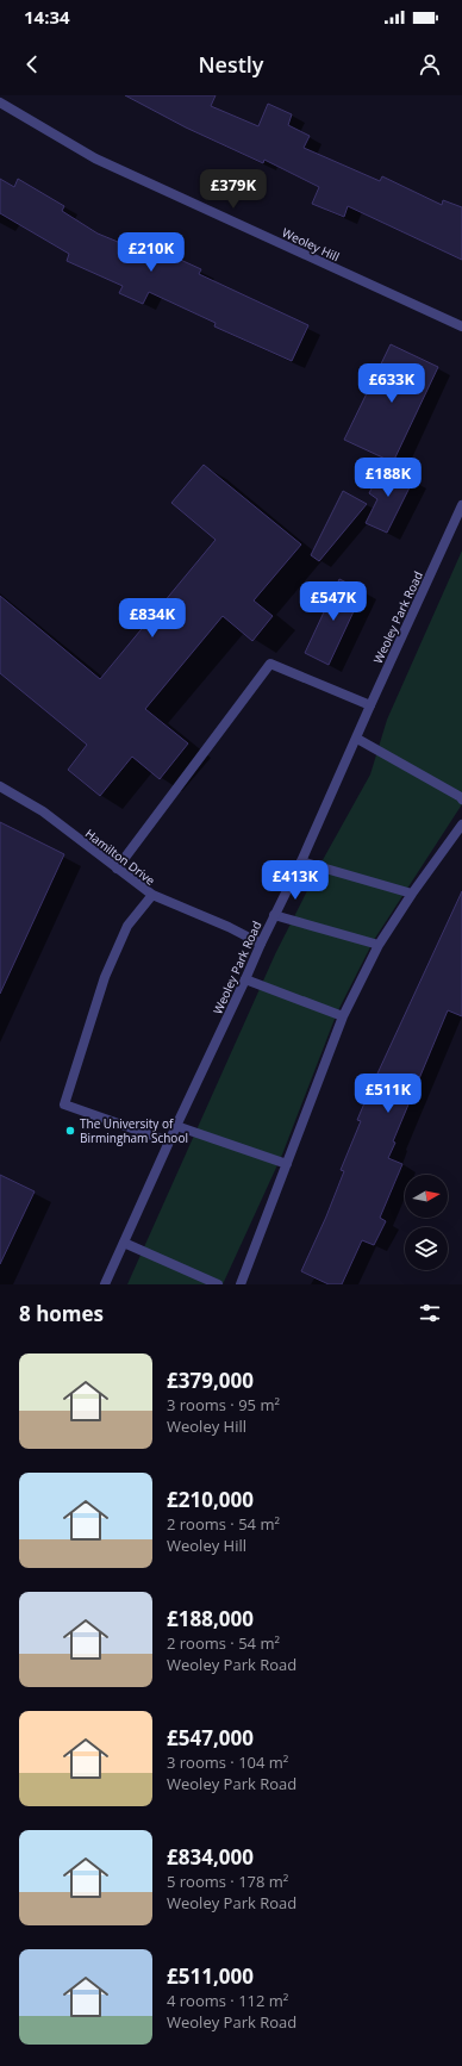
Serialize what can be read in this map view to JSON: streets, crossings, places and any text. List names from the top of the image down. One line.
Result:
{"streets":{"street":["Weoley Hill","Weoley Park Road","Hamilton Drive"]},"crossings":[["Weoley Park Road","Hamilton Drive"]],"places":["The University of Birmingham School"],"north":"right","page":{"status":"14:34","header":"Nestly","price":["£379K","£210K","£633K","£188K","£547K","£834K","£413K","£511K"],"heading":"8 homes","list":[{"name":"£379,000","note":"3 rooms · 95 m² · Weoley Hill"},{"name":"£210,000","note":"2 rooms · 54 m² · Weoley Hill"},{"name":"£188,000","note":"2 rooms · 54 m² · Weoley Park Road"},{"name":"£547,000","note":"3 rooms · 104 m² · Weoley Park Road"},{"name":"£834,000","note":"5 rooms · 178 m² · Weoley Park Road"},{"name":"£511,000","note":"4 rooms · 112 m² · Weoley Park Road"}]}}
